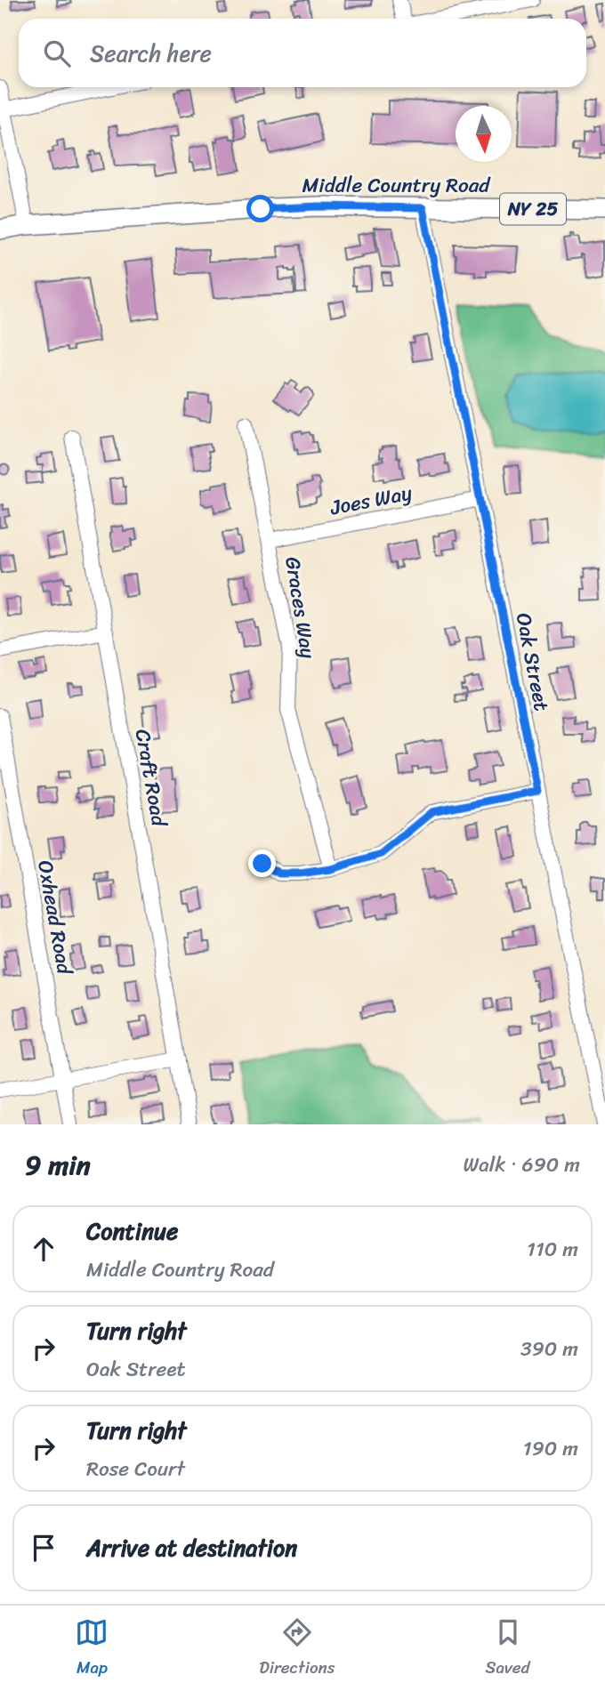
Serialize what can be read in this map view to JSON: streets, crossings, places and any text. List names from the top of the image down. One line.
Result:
{"streets":{"main road":["Middle Country Road","NY 25"],"street":["Joes Way","Graces Way","Oak Street","Craft Road","Oxhead Road"]},"crossings":[["Middle Country Road","Oak Street"],["Joes Way","Graces Way"],["Joes Way","Oak Street"]],"north":"bottom","page":{"search":"Search here","heading":["9 min","Walk · 690 m"],"list":[["Continue","Middle Country Road","110 m"],["Turn right","Oak Street","390 m"],["Turn right","Rose Court","190 m"],"Arrive at destination"],"nav":["Map","Directions","Saved"]}}
